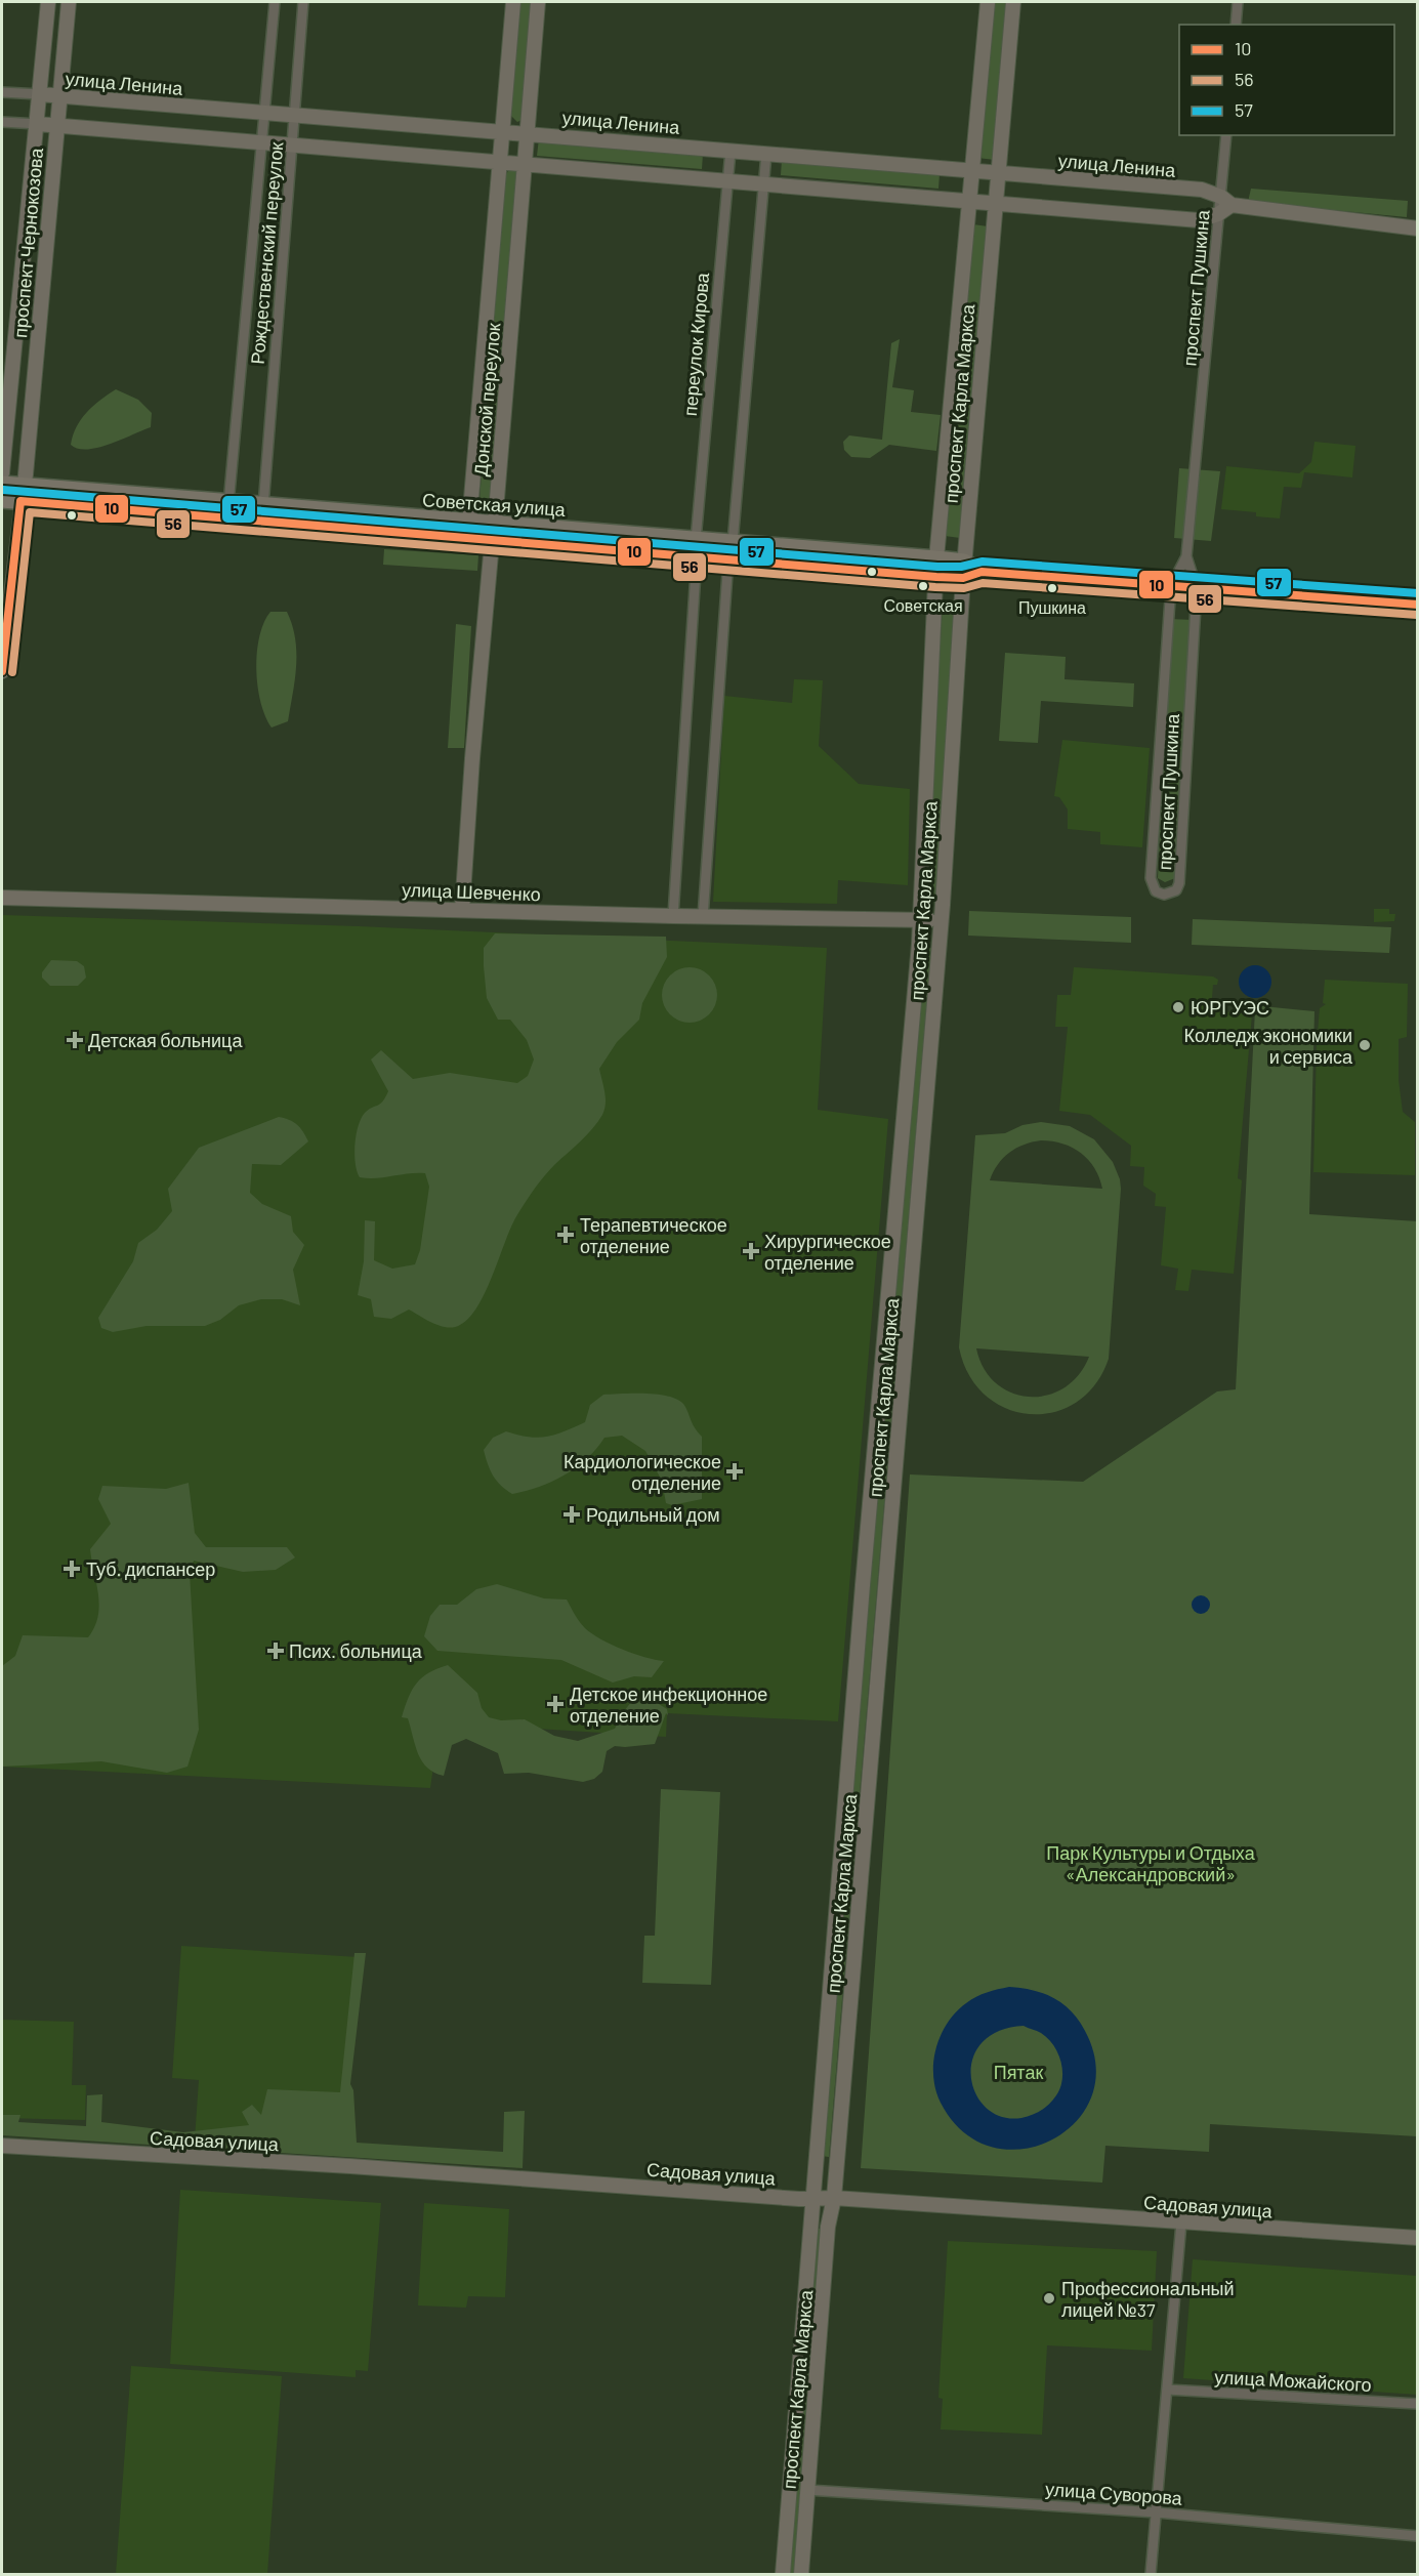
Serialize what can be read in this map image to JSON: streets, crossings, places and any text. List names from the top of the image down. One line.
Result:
{"streets":{"main road":["улица Ленина","проспект Чернокозова","Донской переулок","проспект Карла Маркса","Советская улица","улица Шевченко","Садовая улица"],"street":["Рождественский переулок","проспект Пушкина","переулок Кирова","улица Можайского","улица Суворова"]},"crossings":[["улица Ленина","проспект Чернокозова"],["улица Ленина","Рождественский переулок"],["улица Ленина","проспект Пушкина"],["улица Ленина","переулок Кирова"],["улица Ленина","Донской переулок"],["улица Ленина","проспект Карла Маркса"],["проспект Чернокозова","Советская улица"],["Рождественский переулок","Советская улица"],["проспект Пушкина","Советская улица"],["переулок Кирова","Советская улица"],["Донской переулок","Советская улица"],["Донской переулок","улица Шевченко"],["проспект Карла Маркса","Советская улица"],["проспект Карла Маркса","улица Шевченко"],["проспект Карла Маркса","Садовая улица"],["проспект Карла Маркса","улица Суворова"]],"parks":["Парк Культуры и Отдыха «Александровский»","Пятак"],"places":{"other":["Советская","Пушкина","ЮРГУЭС","Колледж экономики и сервиса","Профессиональный лицей №37"],"health":["Детская больница","Терапевтическое отделение","Хирургическое отделение","Кардиологическое отделение","Родильный дом","Туб. диспансер","Псих. больница","Детское инфекционное отделение"]},"lines":["transit line 57","transit line 10","transit line 56"],"legend":["10","56","57"]}
